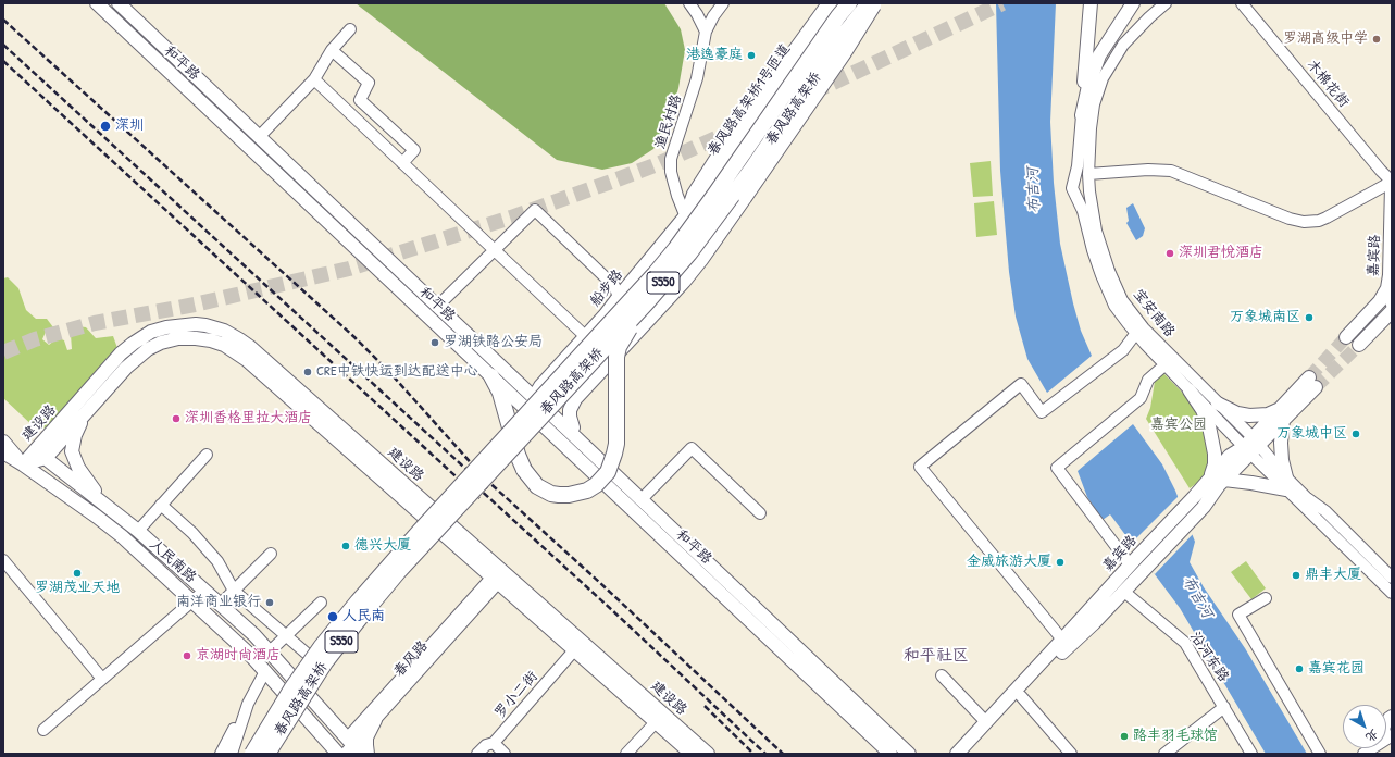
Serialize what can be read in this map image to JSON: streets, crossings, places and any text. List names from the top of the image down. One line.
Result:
{"streets":{"highway":["春风路高架桥","S550"],"main road":["和平路","春风路高架桥1号匝道","嘉宾路","船步路","建设路","人民南路"],"street":["木棉花街","渔民村路","宝安南路","沿河东路","春风路","罗小二街"]},"crossings":[["和平路","船步路"],["春风路高架桥1号匝道","渔民村路"],["春风路高架桥1号匝道","船步路"],["渔民村路","船步路"],["嘉宾路","宝安南路"],["嘉宾路","沿河东路"],["建设路","人民南路"],["建设路","春风路"],["建设路","罗小二街"],["人民南路","春风路"]],"districts":["和平社区"],"water":["布吉河"],"parks":["嘉宾公园"],"places":["罗湖高级中学","港逸豪庭","深圳","深圳君悦酒店","万象城南区","罗湖铁路公安局","CRE中铁快运到达配送中心","深圳香格里拉大酒店","万象城中区","德兴大厦","金威旅游大厦","罗湖茂业天地","鼎丰大厦","南洋商业银行","人民南","京湖时尚酒店","嘉宾花园","路丰羽毛球馆"],"north":"bottom right"}
